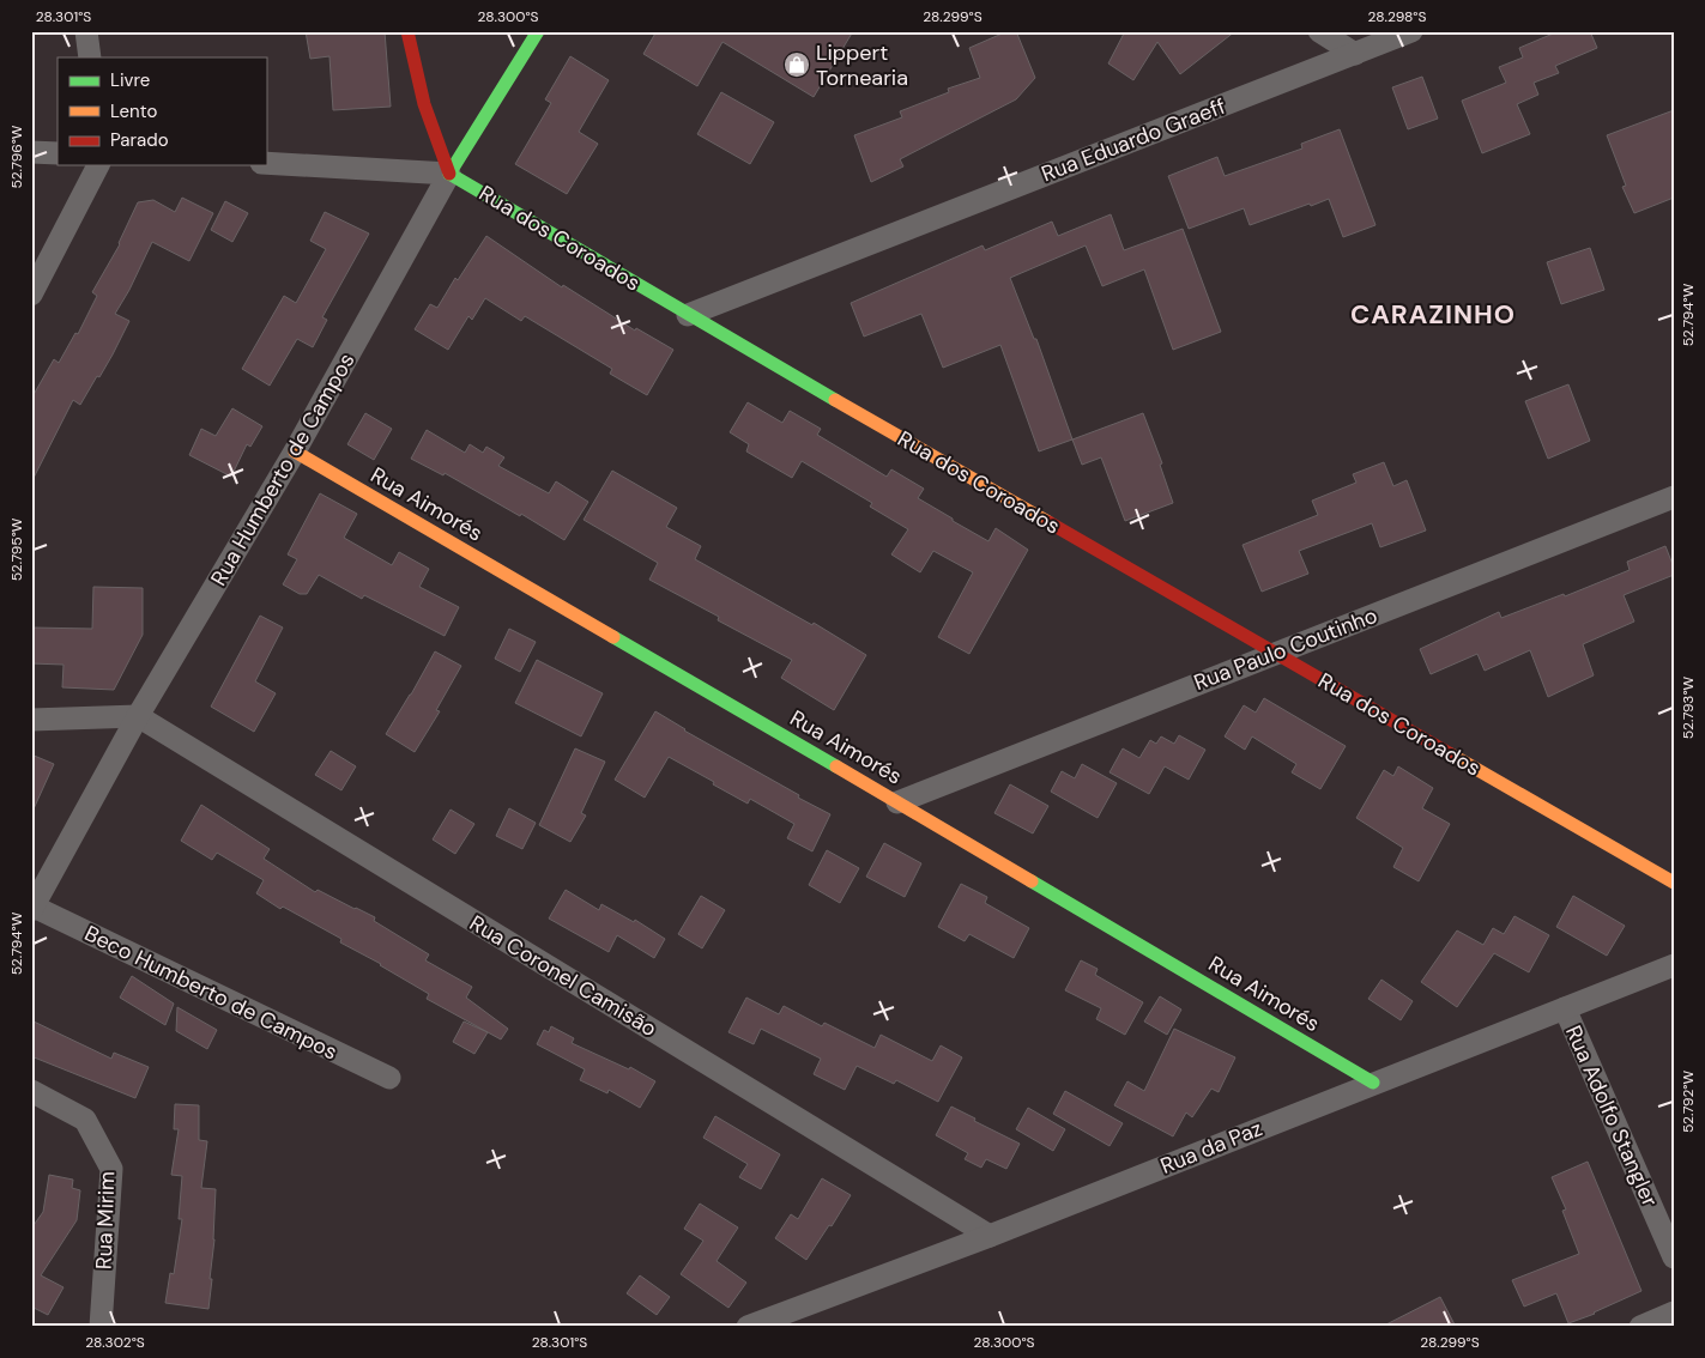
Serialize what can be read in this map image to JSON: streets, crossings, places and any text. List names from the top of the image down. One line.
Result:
{"streets":{"street":["Rua Eduardo Graeff","Rua dos Coroados","Rua Humberto de Campos","Rua Aimorés","Rua Paulo Coutinho","Rua Coronel Camisão","Beco Humberto de Campos","Rua Adolfo Stangler","Rua da Paz","Rua Mirim"]},"crossings":[["Rua Eduardo Graeff","Rua dos Coroados"],["Rua dos Coroados","Rua Humberto de Campos"],["Rua dos Coroados","Rua Paulo Coutinho"],["Rua Humberto de Campos","Rua Aimorés"],["Rua Humberto de Campos","Rua Coronel Camisão"],["Rua Humberto de Campos","Beco Humberto de Campos"],["Rua Aimorés","Rua Paulo Coutinho"],["Rua Aimorés","Rua da Paz"],["Rua Coronel Camisão","Rua da Paz"],["Rua Adolfo Stangler","Rua da Paz"]],"districts":["CARAZINHO"],"places":{"shop":["Lippert Tornearia"]},"legend":["Livre","Lento","Parado"],"coordinates":["28.301°S","28.300°S","28.299°S","28.298°S","52.796°W","52.794°W","52.795°W","52.793°W","52.792°W","28.302°S"]}
